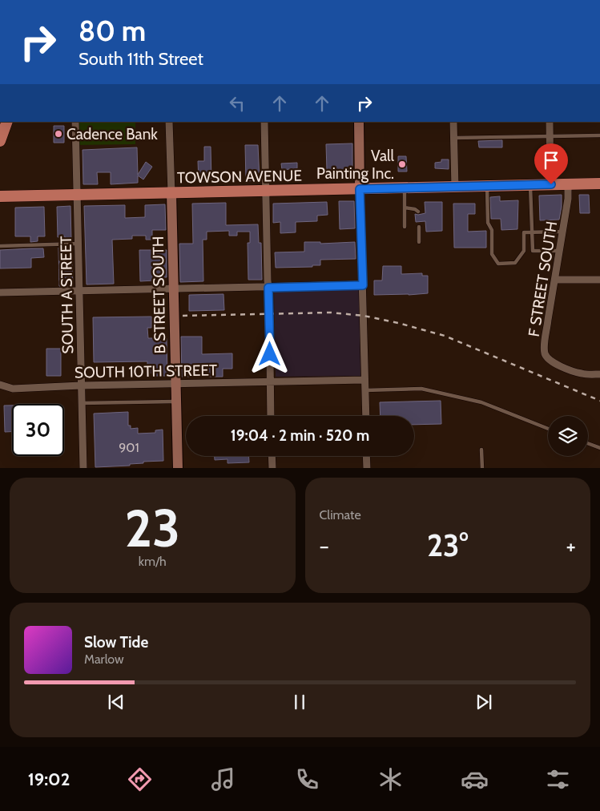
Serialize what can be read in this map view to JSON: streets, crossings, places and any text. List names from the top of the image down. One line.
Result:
{"streets":{"main road":["TOWSON AVENUE"],"street":["F STREET SOUTH","SOUTH A STREET","B STREET SOUTH","SOUTH 10TH STREET"]},"crossings":[["TOWSON AVENUE","F STREET SOUTH"],["TOWSON AVENUE","SOUTH A STREET"],["TOWSON AVENUE","B STREET SOUTH"],["SOUTH A STREET","SOUTH 10TH STREET"],["B STREET SOUTH","SOUTH 10TH STREET"]],"places":["Cadence Bank","Vall Painting Inc."],"house_numbers":["901"],"page":{"turn":["80 m","South 11th Street"],"limit":"30","trip":"19:04 · 2 min · 520 m","tile":[["23","km/h"],"Climate"],"heat":["−","23°","+"],"song":["Slow Tide","Marlow"],"tabs":"19:02"}}
